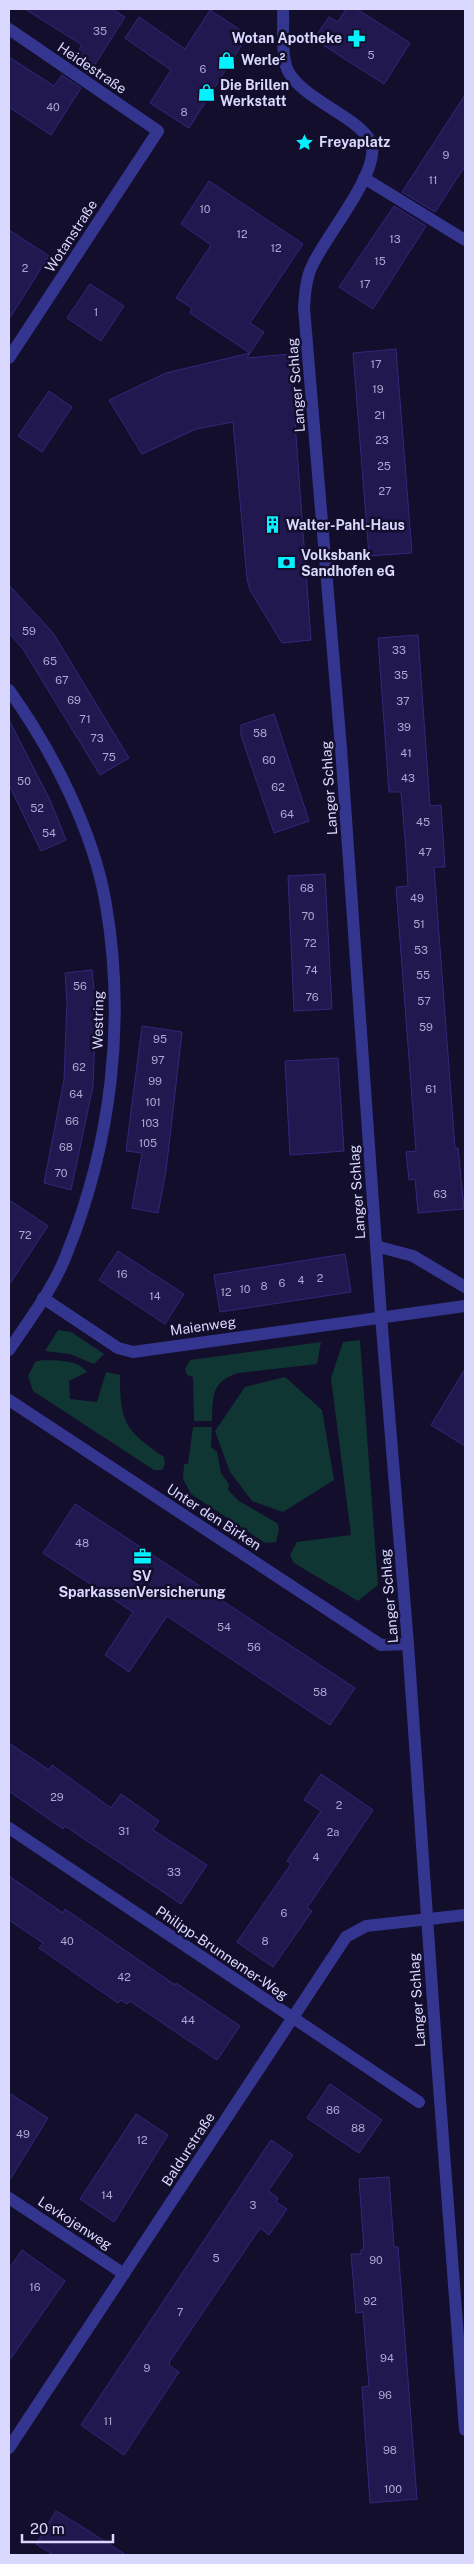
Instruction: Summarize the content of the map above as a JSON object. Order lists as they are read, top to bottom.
{
  "streets": {
    "street": [
      "Heidestraße",
      "Wotanstraße",
      "Langer Schlag",
      "Westring",
      "Maienweg",
      "Unter den Birken",
      "Philipp-Brunnemer-Weg",
      "Baldurstraße",
      "Levkojenweg"
    ]
  },
  "crossings": [
    ["Heidestraße", "Wotanstraße"],
    ["Langer Schlag", "Maienweg"],
    ["Langer Schlag", "Unter den Birken"],
    ["Langer Schlag", "Baldurstraße"],
    ["Westring", "Maienweg"],
    ["Philipp-Brunnemer-Weg", "Baldurstraße"],
    ["Baldurstraße", "Levkojenweg"]
  ],
  "places": {
    "pharmacy": ["Wotan Apotheke"],
    "shop": ["Werle²", "Die Brillen Werkstatt"],
    "place": ["Freyaplatz"],
    "building": ["Walter-Pahl-Haus"],
    "bank": ["Volksbank Sandhofen eG"],
    "office": ["SV SparkassenVersicherung"]
  },
  "house_numbers": [
    "35",
    "5",
    "6",
    "40",
    "8",
    "9",
    "11",
    "10",
    "12",
    "13",
    "12",
    "15",
    "2",
    "17",
    "1",
    "17",
    "19",
    "21",
    "23",
    "25",
    "27",
    "59",
    "33",
    "65",
    "35",
    "67",
    "69",
    "37",
    "71",
    "39",
    "58",
    "73",
    "41",
    "75",
    "60",
    "43",
    "50",
    "62",
    "52",
    "64",
    "45",
    "54",
    "47",
    "68",
    "49",
    "70",
    "51",
    "72",
    "53",
    "74",
    "55",
    "56",
    "76",
    "57",
    "59",
    "95",
    "97",
    "62",
    "99",
    "61",
    "64",
    "101",
    "66",
    "103",
    "105",
    "68",
    "70",
    "63",
    "72",
    "16",
    "2",
    "4",
    "6",
    "8",
    "10",
    "12",
    "14",
    "48",
    "54",
    "56",
    "58",
    "29",
    "2",
    "31",
    "2a",
    "4",
    "33",
    "6",
    "40",
    "8",
    "42",
    "44",
    "86",
    "88",
    "49",
    "12",
    "14",
    "3",
    "5",
    "90",
    "16",
    "92",
    "7",
    "94",
    "9",
    "96",
    "11",
    "98",
    "100"
  ],
  "scale_bar": "20 m"
}
